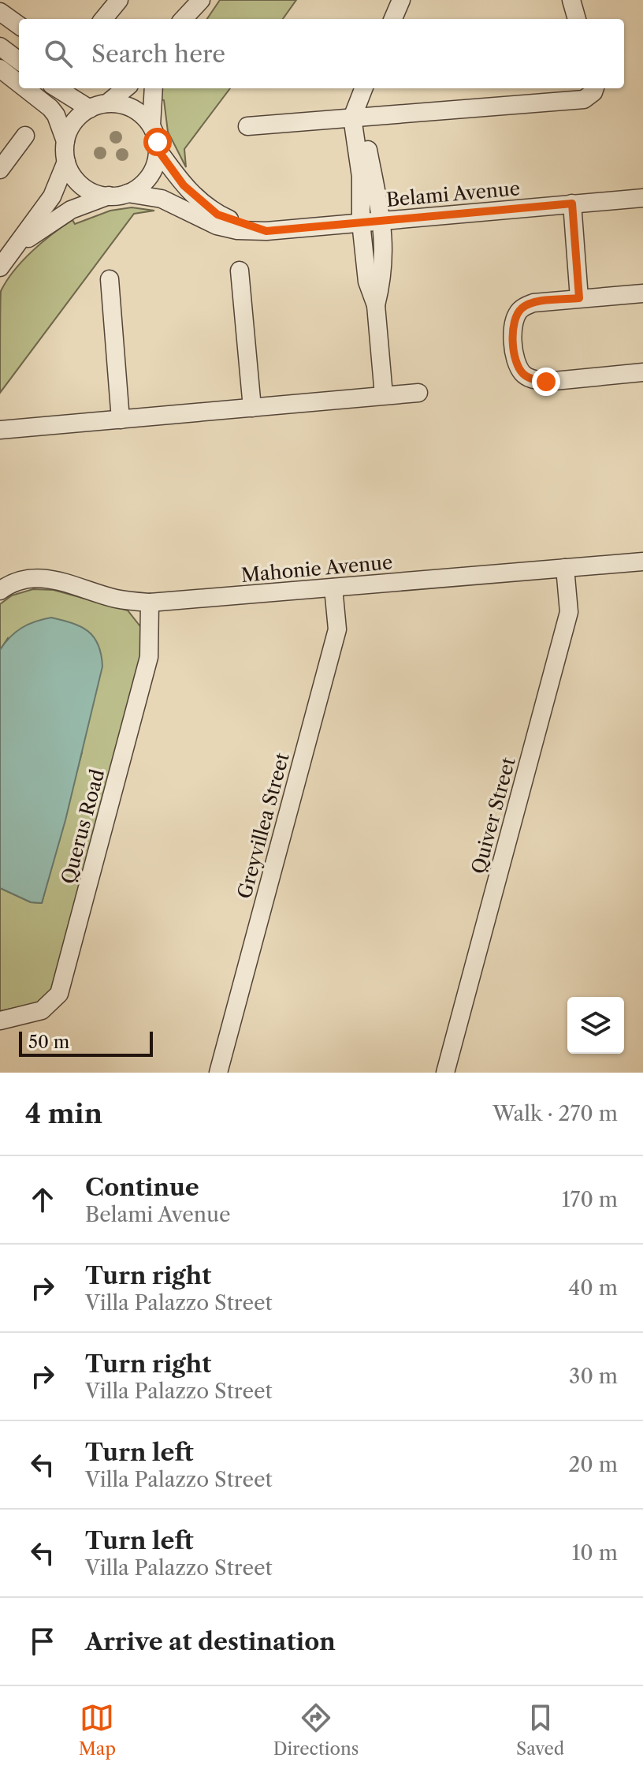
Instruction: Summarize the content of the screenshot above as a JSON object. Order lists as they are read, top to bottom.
{
  "streets": {
    "street": [
      "Belami Avenue",
      "Mahonie Avenue",
      "Quiver Street",
      "Greyvillea Street",
      "Querus Road"
    ]
  },
  "crossings": [
    ["Mahonie Avenue", "Quiver Street"],
    ["Mahonie Avenue", "Greyvillea Street"],
    ["Mahonie Avenue", "Querus Road"]
  ],
  "scale_bar": "50 m",
  "page": {
    "search": "Search here",
    "scale": "50 m",
    "heading": ["4 min", "Walk · 270 m"],
    "list": [
      ["Continue", "Belami Avenue", "170 m"],
      ["Turn right", "Villa Palazzo Street", "40 m"],
      ["Turn right", "Villa Palazzo Street", "30 m"],
      ["Turn left", "Villa Palazzo Street", "20 m"],
      ["Turn left", "Villa Palazzo Street", "10 m"],
      "Arrive at destination"
    ],
    "nav": ["Map", "Directions", "Saved"]
  }
}
